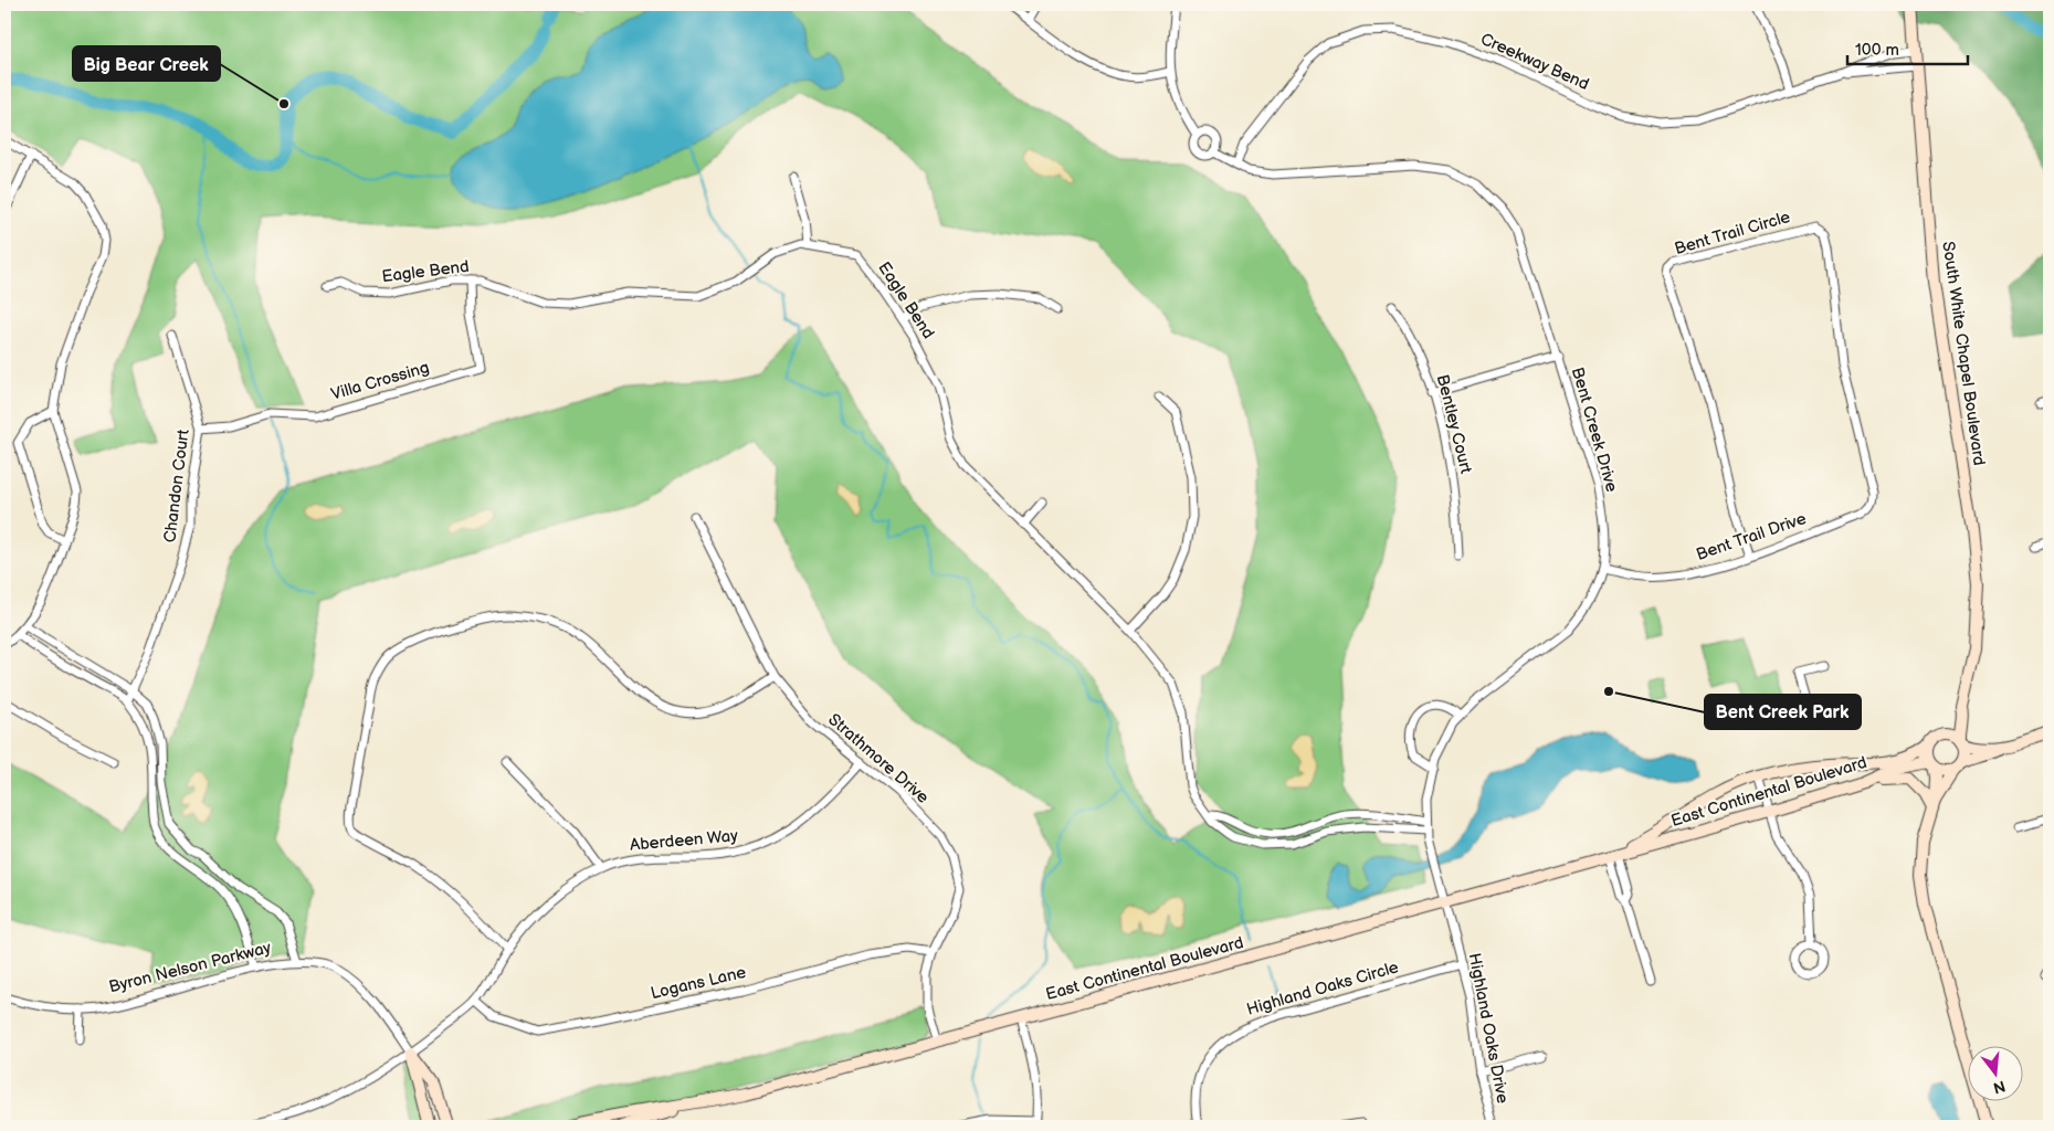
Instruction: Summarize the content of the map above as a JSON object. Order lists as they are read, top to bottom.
{
  "streets": {
    "main road": ["South White Chapel Boulevard", "East Continental Boulevard", "Byron Nelson Parkway"],
    "street": [
      "Creekway Bend",
      "Bent Trail Circle",
      "Eagle Bend",
      "Villa Crossing",
      "Bentley Court",
      "Bent Creek Drive",
      "Chandon Court",
      "Bent Trail Drive",
      "Strathmore Drive",
      "Aberdeen Way",
      "Logans Lane",
      "Highland Oaks Circle",
      "Highland Oaks Drive"
    ]
  },
  "crossings": [
    ["Creekway Bend", "South White Chapel Boulevard"],
    ["Creekway Bend", "Bent Creek Drive"],
    ["Bent Trail Circle", "Bent Trail Drive"],
    ["Eagle Bend", "Villa Crossing"],
    ["Eagle Bend", "Bent Creek Drive"],
    ["South White Chapel Boulevard", "East Continental Boulevard"],
    ["Villa Crossing", "Chandon Court"],
    ["Bent Creek Drive", "Bent Trail Drive"],
    ["Bent Creek Drive", "East Continental Boulevard"],
    ["Bent Creek Drive", "Highland Oaks Drive"],
    ["Strathmore Drive", "East Continental Boulevard"],
    ["Strathmore Drive", "Aberdeen Way"],
    ["Strathmore Drive", "Logans Lane"],
    ["East Continental Boulevard", "Highland Oaks Drive"],
    ["Aberdeen Way", "Byron Nelson Parkway"],
    ["Aberdeen Way", "Logans Lane"],
    ["Highland Oaks Circle", "Highland Oaks Drive"]
  ],
  "places": ["Big Bear Creek", "Bent Creek Park"],
  "scale_bar": "100 m",
  "north": "bottom"
}
